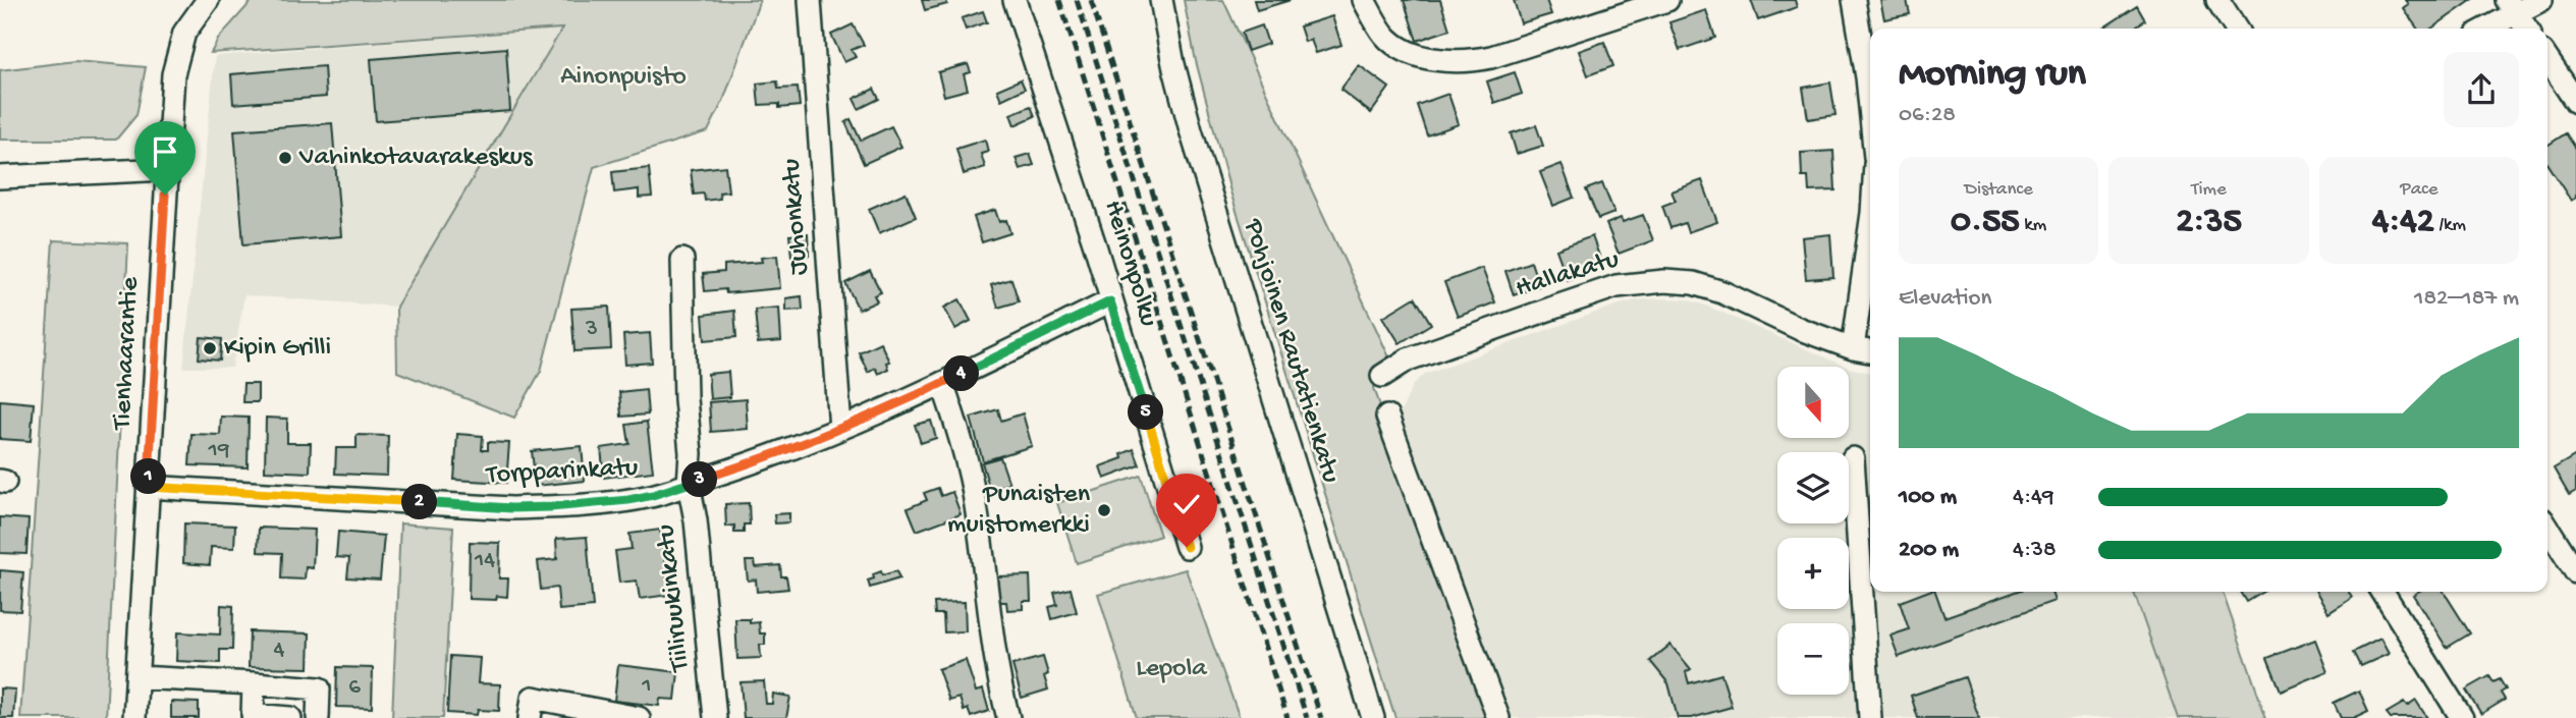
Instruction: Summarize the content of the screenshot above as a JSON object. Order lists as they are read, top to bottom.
{
  "streets": {
    "street": [
      "Juhonkatu",
      "Heinonpolku",
      "Hallakatu",
      "Pohjoinen Rautatienkatu",
      "Tienhaarantie",
      "Torpparinkatu",
      "Tiiliruukinkatu"
    ]
  },
  "crossings": [
    ["Juhonkatu", "Torpparinkatu"],
    ["Heinonpolku", "Torpparinkatu"],
    ["Tienhaarantie", "Torpparinkatu"],
    ["Torpparinkatu", "Tiiliruukinkatu"]
  ],
  "parks": ["Ainonpuisto", "Lepola"],
  "places": ["Vahinkotavarakeskus", "Kipin Grilli", "Punaisten muistomerkki"],
  "house_numbers": [
    "3",
    "19",
    "14",
    "4",
    "1",
    "6"
  ],
  "north": "bottom",
  "page": {
    "heading": ["Morning run", "06:28"],
    "stats": [
      ["Distance", "0.55 km"],
      ["Time", "2:35"],
      ["Pace", "4:42 /km"]
    ],
    "chart": ["Elevation", "182–187 m"],
    "pins": [
      "4",
      "5",
      "1",
      "3",
      "2"
    ],
    "map_buttons": ["+", "−"],
    "list": [
      {
        "name": "100 m",
        "note": "4:49"
      },
      {
        "name": "200 m",
        "note": "4:38"
      }
    ]
  }
}
